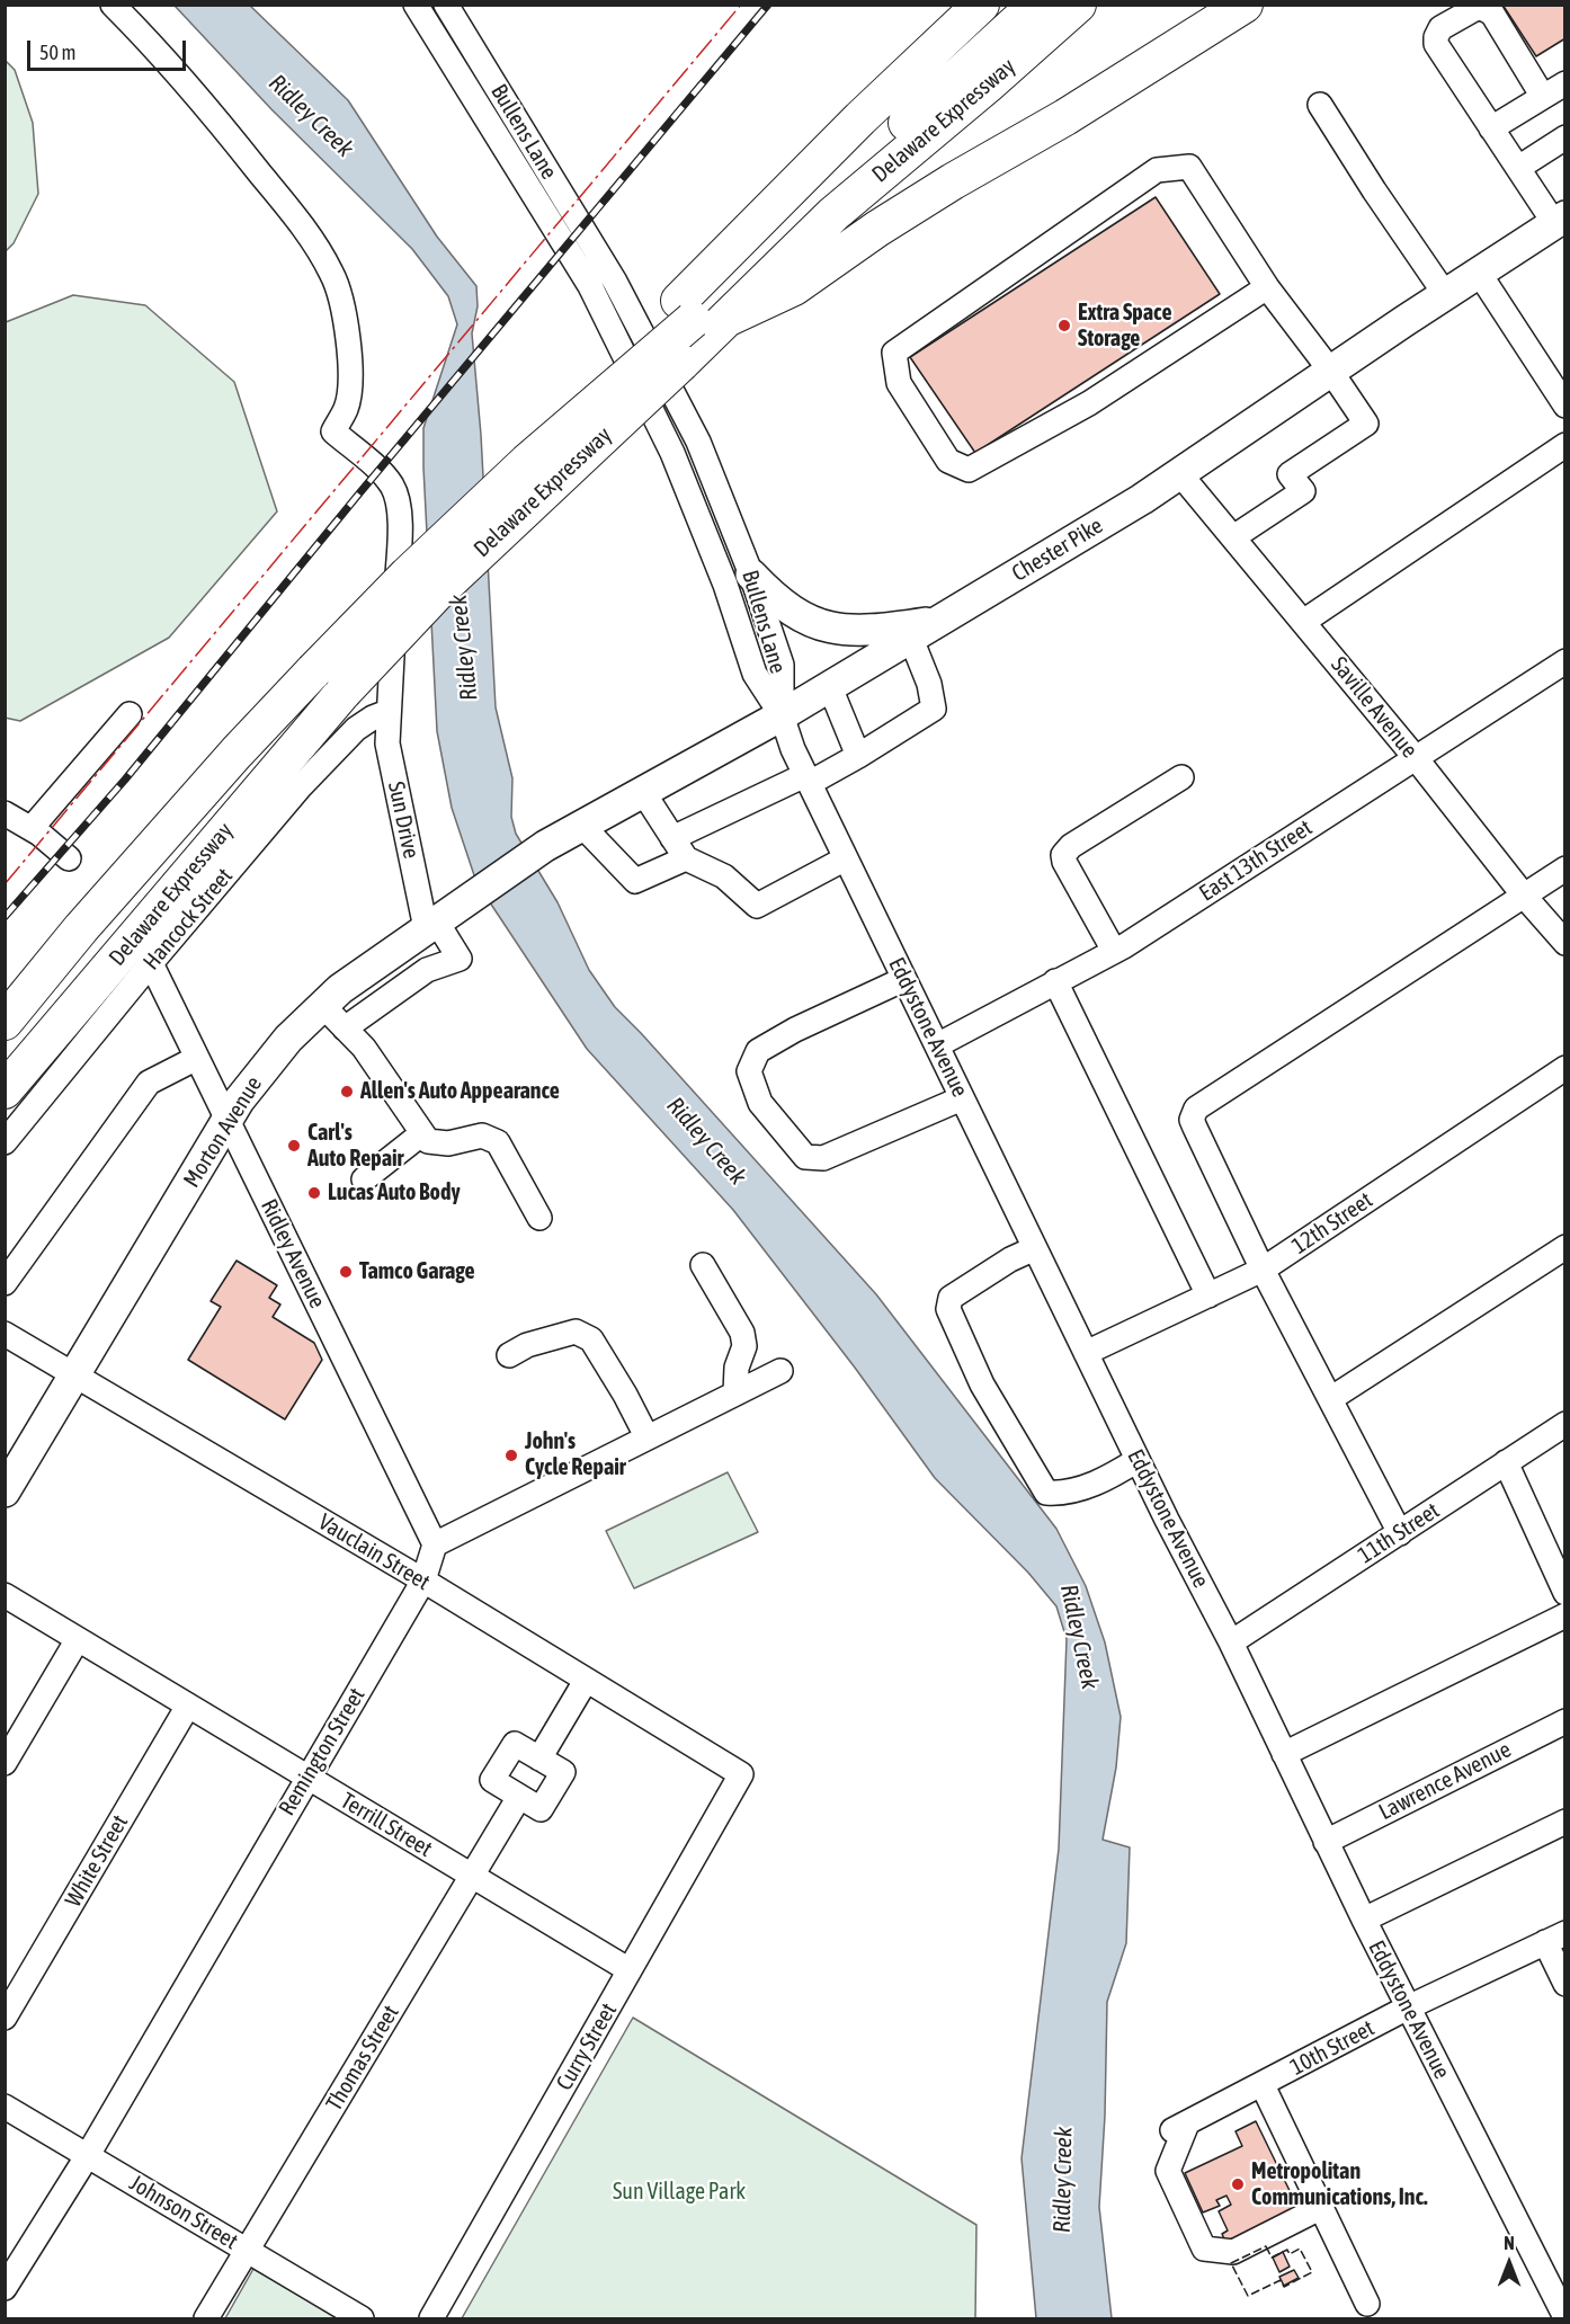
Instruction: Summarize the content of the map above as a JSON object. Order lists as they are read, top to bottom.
{
  "streets": {
    "highway": ["Delaware Expressway"],
    "main road": ["Chester Pike", "Morton Avenue"],
    "street": [
      "Bullens Lane",
      "Saville Avenue",
      "Sun Drive",
      "East 13th Street",
      "Hancock Street",
      "Eddystone Avenue",
      "12th Street",
      "Ridley Avenue",
      "11th Street",
      "Vauclain Street",
      "Remington Street",
      "Lawrence Avenue",
      "Terrill Street",
      "White Street",
      "Curry Street",
      "10th Street",
      "Thomas Street",
      "Johnson Street"
    ]
  },
  "crossings": [
    ["Bullens Lane", "Chester Pike"],
    ["Bullens Lane", "Eddystone Avenue"],
    ["Chester Pike", "Saville Avenue"],
    ["Chester Pike", "Eddystone Avenue"],
    ["Chester Pike", "Morton Avenue"],
    ["Saville Avenue", "East 13th Street"],
    ["Sun Drive", "Hancock Street"],
    ["Sun Drive", "Morton Avenue"],
    ["East 13th Street", "Eddystone Avenue"],
    ["Hancock Street", "Ridley Avenue"],
    ["Eddystone Avenue", "12th Street"],
    ["Eddystone Avenue", "11th Street"],
    ["Eddystone Avenue", "Lawrence Avenue"],
    ["Eddystone Avenue", "10th Street"],
    ["Morton Avenue", "Ridley Avenue"],
    ["Morton Avenue", "Vauclain Street"],
    ["Ridley Avenue", "Remington Street"],
    ["Vauclain Street", "Remington Street"],
    ["Vauclain Street", "Curry Street"],
    ["Remington Street", "Terrill Street"],
    ["Remington Street", "Johnson Street"],
    ["Terrill Street", "White Street"],
    ["Terrill Street", "Curry Street"],
    ["Terrill Street", "Thomas Street"],
    ["Thomas Street", "Johnson Street"]
  ],
  "water": ["Ridley Creek"],
  "parks": ["Sun Village Park"],
  "places": [
    "Extra Space Storage",
    "Allen's Auto Appearance",
    "Carl's Auto Repair",
    "Lucas Auto Body",
    "Tamco Garage",
    "John's Cycle Repair",
    "Metropolitan Communications, Inc."
  ],
  "scale_bar": "50 m",
  "north": "top"
}
